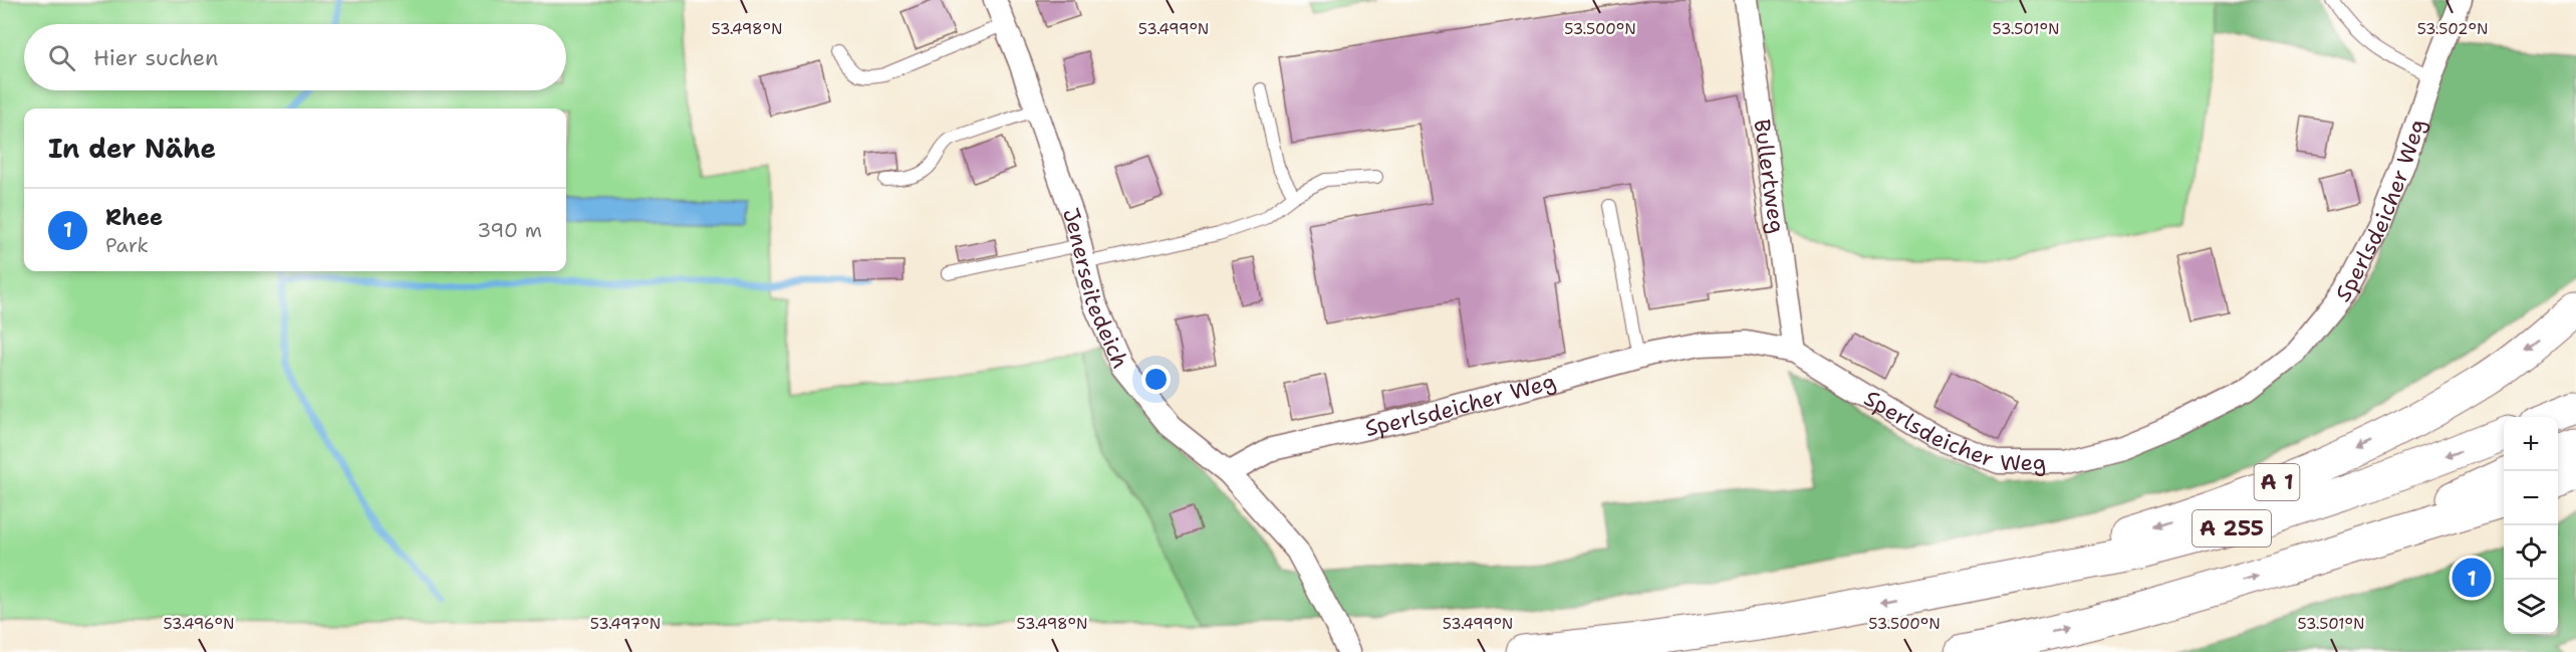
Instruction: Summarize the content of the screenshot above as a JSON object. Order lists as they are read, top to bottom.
{
  "streets": {
    "highway": ["A 1", "A 255"],
    "street": ["Bullertweg", "Sperlsdeicher Weg", "Jenerseitedeich"]
  },
  "crossings": [
    ["Bullertweg", "Sperlsdeicher Weg"],
    ["Sperlsdeicher Weg", "Jenerseitedeich"],
    ["A 1", "A 255"]
  ],
  "page": {
    "search": "Hier suchen",
    "heading": "In der Nähe",
    "list": [
      {
        "mark": "1",
        "name": "Rhee",
        "note": "Park",
        "value": "390 m"
      }
    ],
    "map_buttons": ["+", "−"],
    "pins": "1"
  },
  "coordinates": [
    "53.498°N",
    "53.499°N",
    "53.500°N",
    "53.501°N",
    "53.502°N",
    "53.496°N",
    "53.497°N"
  ]
}
